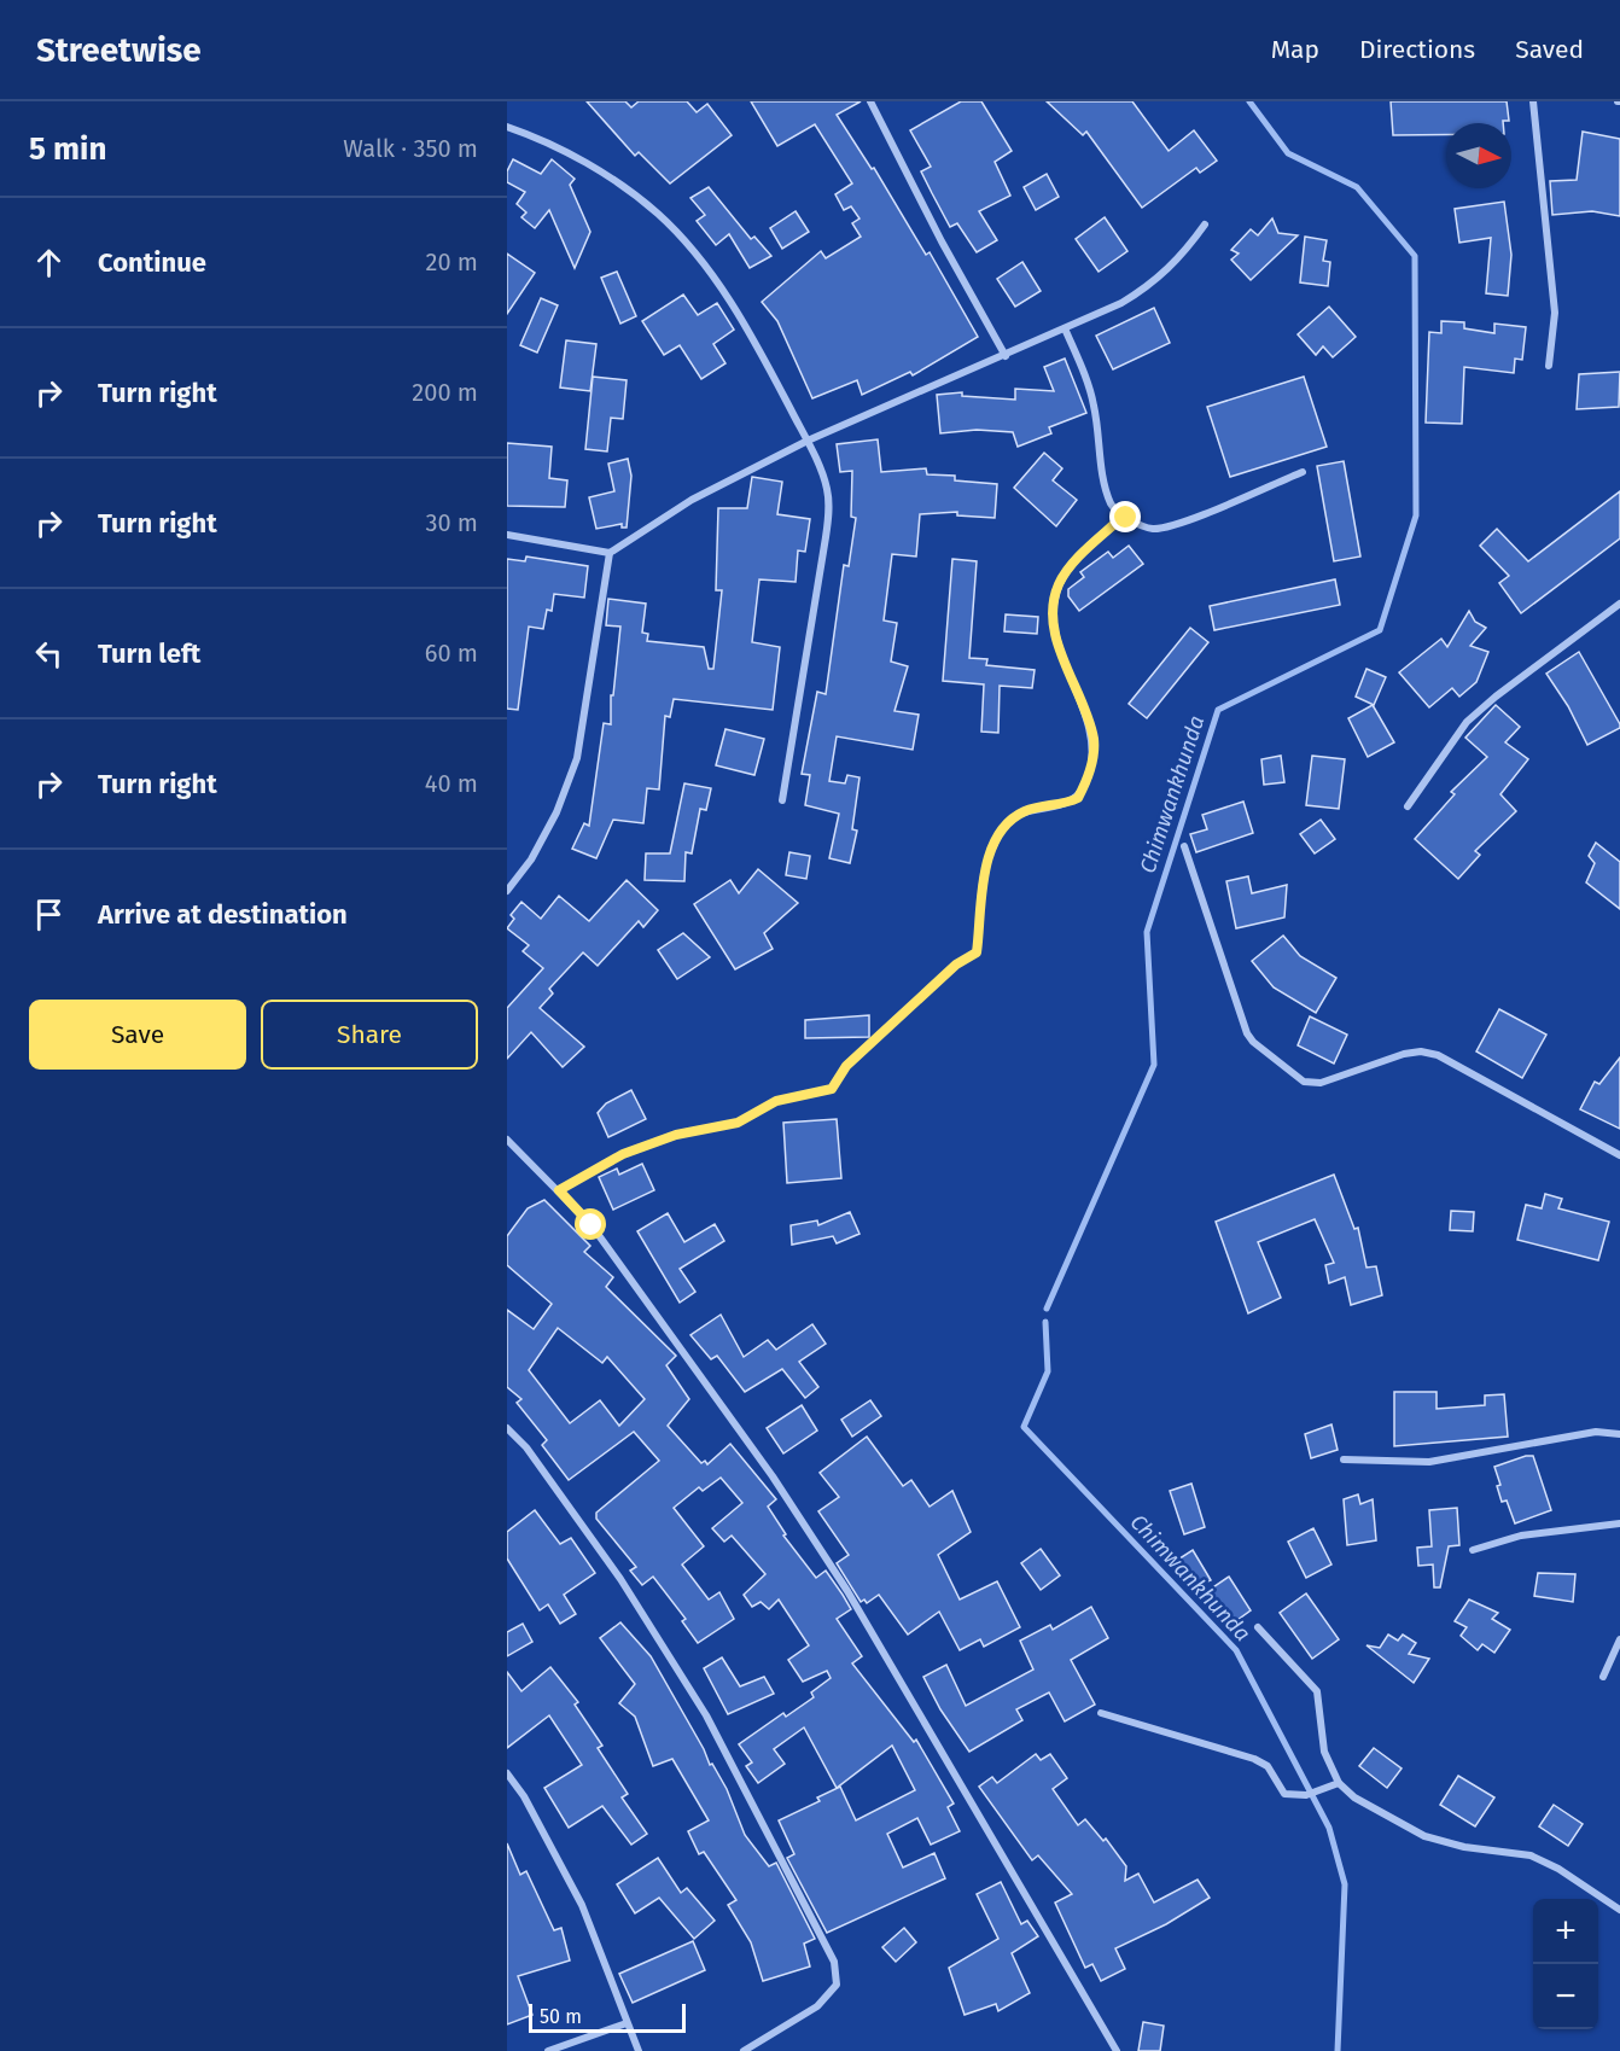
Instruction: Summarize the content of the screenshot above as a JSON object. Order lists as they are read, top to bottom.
{
  "water": ["Chimwankhunda"],
  "scale_bar": "50 m",
  "north": "right",
  "page": {
    "header": "Streetwise",
    "nav": ["Map", "Directions", "Saved"],
    "heading": ["5 min", "Walk · 350 m"],
    "list": [
      ["Continue", "20 m"],
      ["Turn right", "200 m"],
      ["Turn right", "30 m"],
      ["Turn left", "60 m"],
      ["Turn right", "40 m"],
      "Arrive at destination"
    ],
    "buttons": ["Save", "Share"],
    "map_buttons": ["+", "−"],
    "scale": "50 m"
  }
}
